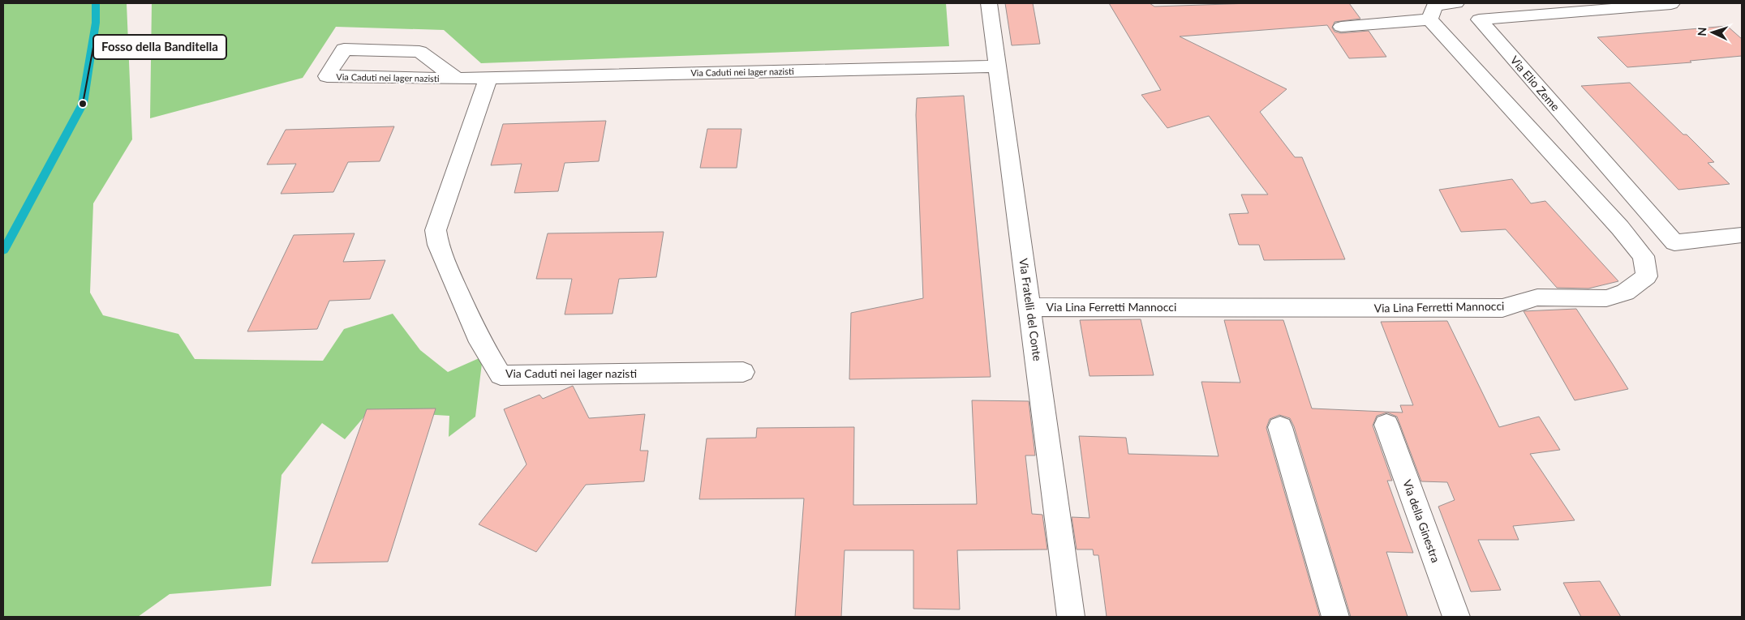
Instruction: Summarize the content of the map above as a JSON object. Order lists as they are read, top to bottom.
{
  "streets": {
    "street": [
      "Via Caduti nei lager nazisti",
      "Via Elio Zeme",
      "Via Lina Ferretti Mannocci",
      "Via Fratelli del Conte",
      "Via della Ginestra"
    ]
  },
  "crossings": [
    ["Via Caduti nei lager nazisti", "Via Fratelli del Conte"],
    ["Via Lina Ferretti Mannocci", "Via Fratelli del Conte"]
  ],
  "places": ["Fosso della Banditella"],
  "north": "left"
}
